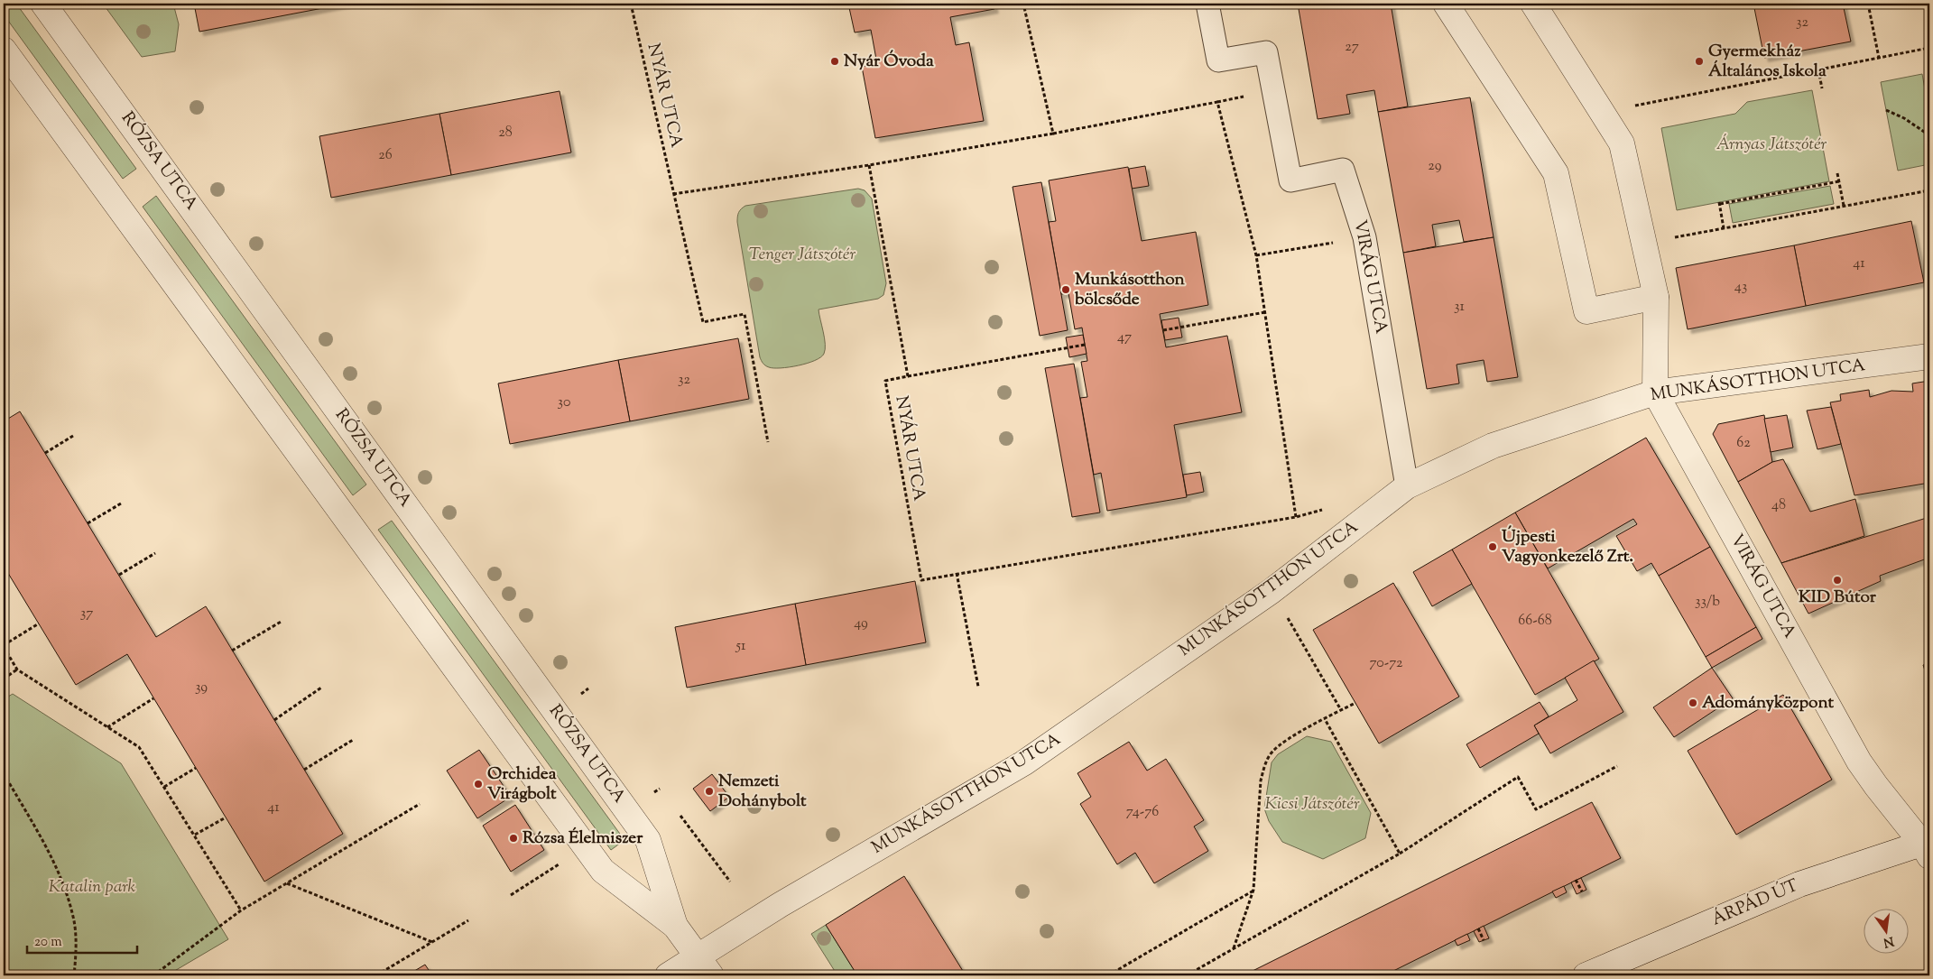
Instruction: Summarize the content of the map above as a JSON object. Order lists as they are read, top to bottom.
{
  "streets": {
    "street": [
      "RÓZSA UTCA",
      "VIRÁG UTCA",
      "MUNKÁSOTTHON UTCA",
      "ÁRPÁD ÚT"
    ],
    "path": ["NYÁR UTCA"]
  },
  "crossings": [
    ["RÓZSA UTCA", "MUNKÁSOTTHON UTCA"],
    ["VIRÁG UTCA", "MUNKÁSOTTHON UTCA"],
    ["VIRÁG UTCA", "ÁRPÁD ÚT"]
  ],
  "parks": [
    "Árnyas Játszótér",
    "Tenger Játszótér",
    "Kicsi Játszótér",
    "Katalin park"
  ],
  "places": [
    "Nyár Óvoda",
    "Gyermekház Általános Iskola",
    "Munkásotthon bölcsőde",
    "Újpesti Vagyonkezelő Zrt.",
    "KID Bútor",
    "Adományközpont",
    "Orchidea Virágbolt",
    "Nemzeti Dohánybolt",
    "Rózsa Élelmiszer"
  ],
  "house_numbers": [
    "32",
    "27",
    "28",
    "26",
    "29",
    "41",
    "43",
    "31",
    "47",
    "32",
    "30",
    "62",
    "48",
    "33/b",
    "37",
    "66-68",
    "49",
    "51",
    "70-72",
    "39",
    "41",
    "74-76"
  ],
  "scale_bar": "20 m",
  "north": "bottom"
}
